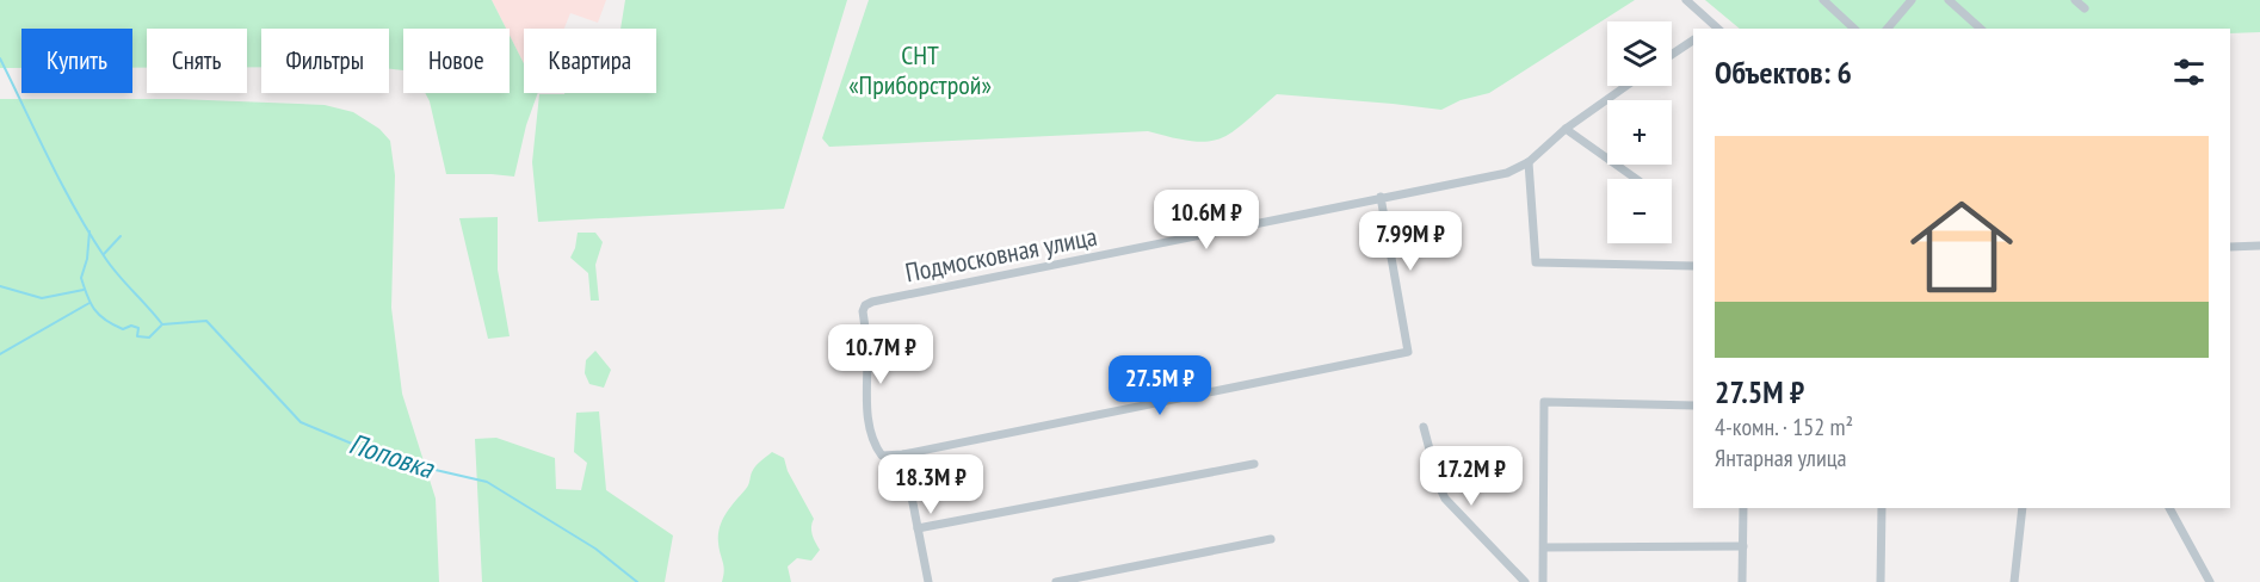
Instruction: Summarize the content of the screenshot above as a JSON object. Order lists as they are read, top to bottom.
{
  "streets": {
    "street": ["Подмосковная улица"]
  },
  "water": ["Поповка"],
  "parks": ["СНТ «Приборстрой»"],
  "page": {
    "map_buttons": ["+", "−"],
    "chip": [
      "Купить",
      "Снять",
      "Фильтры",
      "Новое",
      "Квартира"
    ],
    "heading": "Объектов: 6",
    "list": [
      {
        "name": "27.5M ₽",
        "note": "4-комн. · 152 m² · Янтарная улица"
      }
    ],
    "price": [
      "10.6M ₽",
      "7.99M ₽",
      "10.7M ₽",
      "27.5M ₽",
      "17.2M ₽",
      "18.3M ₽"
    ]
  }
}
